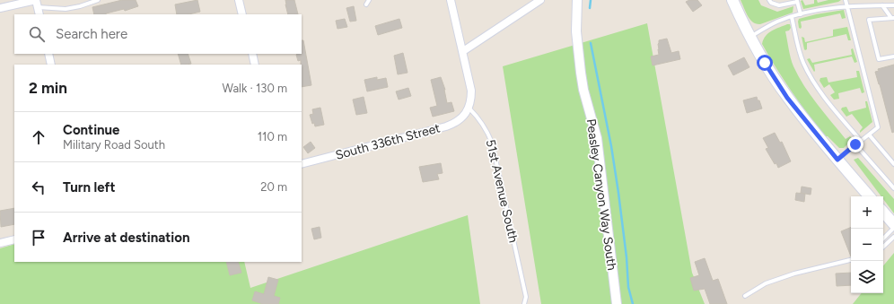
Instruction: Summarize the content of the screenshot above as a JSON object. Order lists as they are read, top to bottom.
{
  "streets": {
    "street": ["South 336th Street", "Peasley Canyon Way South"],
    "lane": ["51st Avenue South"]
  },
  "crossings": [
    ["South 336th Street", "51st Avenue South"]
  ],
  "page": {
    "search": "Search here",
    "heading": ["2 min", "Walk · 130 m"],
    "list": [
      ["Continue", "Military Road South", "110 m"],
      ["Turn left", "20 m"],
      "Arrive at destination"
    ],
    "map_buttons": ["+", "−"]
  }
}
